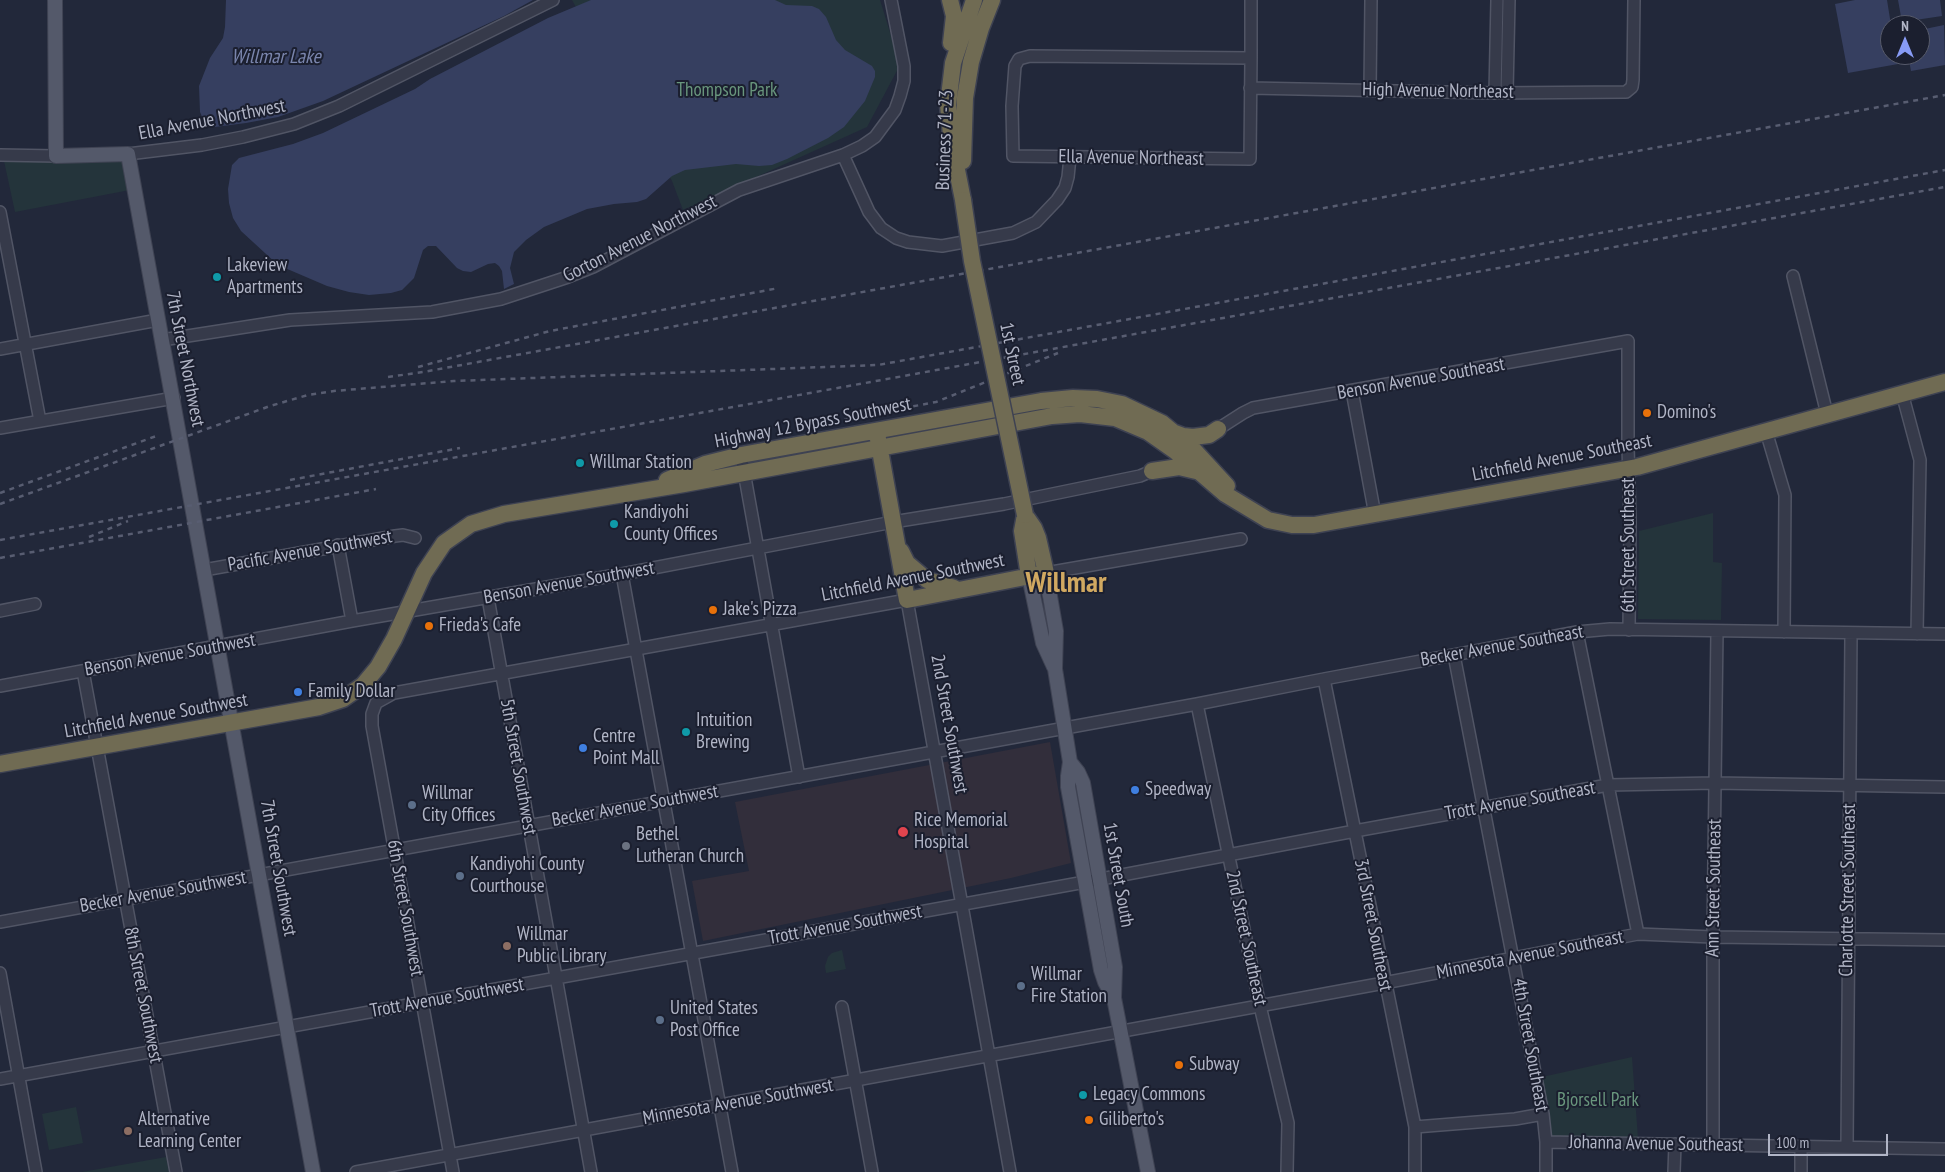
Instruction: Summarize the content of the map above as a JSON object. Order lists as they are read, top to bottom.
{
  "streets": {
    "highway": [
      "Business 71-23",
      "1st Street",
      "Highway 12 Bypass Southwest",
      "Litchfield Avenue Southeast",
      "Litchfield Avenue Southwest",
      "2nd Street Southwest"
    ],
    "main road": [
      "Ella Avenue Northwest",
      "7th Street Northwest",
      "7th Street Southwest",
      "1st Street South"
    ],
    "street": [
      "High Avenue Northeast",
      "Ella Avenue Northeast",
      "Gorton Avenue Northwest",
      "Benson Avenue Southeast",
      "6th Street Southeast",
      "Pacific Avenue Southwest",
      "Benson Avenue Southwest",
      "Becker Avenue Southeast",
      "5th Street Southwest",
      "Trott Avenue Southeast",
      "Becker Avenue Southwest",
      "Ann Street Southeast",
      "Charlotte Street Southeast",
      "6th Street Southwest",
      "Trott Avenue Southwest",
      "3rd Street Southeast",
      "2nd Street Southeast",
      "Minnesota Avenue Southeast",
      "8th Street Southwest",
      "4th Street Southeast",
      "Minnesota Avenue Southwest",
      "Johanna Avenue Southeast"
    ]
  },
  "crossings": [
    ["High Avenue Northeast", "Ella Avenue Northeast"],
    ["Ella Avenue Northwest", "7th Street Northwest"],
    ["Business 71-23", "1st Street"],
    ["Gorton Avenue Northwest", "7th Street Northwest"],
    ["1st Street", "Litchfield Avenue Southwest"],
    ["1st Street", "Benson Avenue Southwest"],
    ["1st Street", "1st Street South"],
    ["7th Street Northwest", "Pacific Avenue Southwest"],
    ["7th Street Northwest", "7th Street Southwest"],
    ["Benson Avenue Southeast", "6th Street Southeast"],
    ["Highway 12 Bypass Southwest", "Litchfield Avenue Southeast"],
    ["Highway 12 Bypass Southwest", "Litchfield Avenue Southwest"],
    ["Highway 12 Bypass Southwest", "Benson Avenue Southwest"],
    ["Highway 12 Bypass Southwest", "2nd Street Southwest"],
    ["Litchfield Avenue Southeast", "6th Street Southeast"],
    ["6th Street Southeast", "Becker Avenue Southeast"],
    ["Pacific Avenue Southwest", "7th Street Southwest"],
    ["Litchfield Avenue Southwest", "2nd Street Southwest"],
    ["Litchfield Avenue Southwest", "5th Street Southwest"],
    ["Litchfield Avenue Southwest", "7th Street Southwest"],
    ["Litchfield Avenue Southwest", "1st Street South"],
    ["Litchfield Avenue Southwest", "6th Street Southwest"],
    ["Litchfield Avenue Southwest", "8th Street Southwest"],
    ["Benson Avenue Southwest", "2nd Street Southwest"],
    ["Benson Avenue Southwest", "5th Street Southwest"],
    ["Benson Avenue Southwest", "7th Street Southwest"],
    ["Benson Avenue Southwest", "8th Street Southwest"],
    ["Becker Avenue Southeast", "Becker Avenue Southwest"],
    ["Becker Avenue Southeast", "1st Street South"],
    ["Becker Avenue Southeast", "Ann Street Southeast"],
    ["Becker Avenue Southeast", "Charlotte Street Southeast"],
    ["Becker Avenue Southeast", "3rd Street Southeast"],
    ["Becker Avenue Southeast", "2nd Street Southeast"],
    ["Becker Avenue Southeast", "4th Street Southeast"],
    ["2nd Street Southwest", "Becker Avenue Southwest"],
    ["2nd Street Southwest", "Trott Avenue Southwest"],
    ["2nd Street Southwest", "Minnesota Avenue Southwest"],
    ["5th Street Southwest", "Becker Avenue Southwest"],
    ["5th Street Southwest", "Trott Avenue Southwest"],
    ["5th Street Southwest", "Minnesota Avenue Southwest"],
    ["Trott Avenue Southeast", "1st Street South"],
    ["Trott Avenue Southeast", "Ann Street Southeast"],
    ["Trott Avenue Southeast", "Charlotte Street Southeast"],
    ["Trott Avenue Southeast", "Trott Avenue Southwest"],
    ["Trott Avenue Southeast", "3rd Street Southeast"],
    ["Trott Avenue Southeast", "2nd Street Southeast"],
    ["Trott Avenue Southeast", "4th Street Southeast"],
    ["Becker Avenue Southwest", "7th Street Southwest"],
    ["Becker Avenue Southwest", "1st Street South"],
    ["Becker Avenue Southwest", "6th Street Southwest"],
    ["Becker Avenue Southwest", "8th Street Southwest"],
    ["7th Street Southwest", "Trott Avenue Southwest"],
    ["1st Street South", "Trott Avenue Southwest"],
    ["1st Street South", "Minnesota Avenue Southeast"],
    ["1st Street South", "Minnesota Avenue Southwest"],
    ["Ann Street Southeast", "Minnesota Avenue Southeast"],
    ["Ann Street Southeast", "Johanna Avenue Southeast"],
    ["Charlotte Street Southeast", "Minnesota Avenue Southeast"],
    ["Charlotte Street Southeast", "Johanna Avenue Southeast"],
    ["6th Street Southwest", "Trott Avenue Southwest"],
    ["6th Street Southwest", "Minnesota Avenue Southwest"],
    ["Trott Avenue Southwest", "8th Street Southwest"],
    ["3rd Street Southeast", "Minnesota Avenue Southeast"],
    ["2nd Street Southeast", "Minnesota Avenue Southeast"],
    ["Minnesota Avenue Southeast", "4th Street Southeast"],
    ["Minnesota Avenue Southeast", "Minnesota Avenue Southwest"],
    ["4th Street Southeast", "Johanna Avenue Southeast"]
  ],
  "districts": ["Willmar"],
  "water": ["Willmar Lake"],
  "parks": ["Thompson Park", "Bjorsell Park"],
  "places": [
    "Lakeview Apartments",
    "Domino's",
    "Willmar Station",
    "Kandiyohi County Offices",
    "Jake's Pizza",
    "Frieda's Cafe",
    "Family Dollar",
    "Intuition Brewing",
    "Centre Point Mall",
    "Speedway",
    "Willmar City Offices",
    "Rice Memorial Hospital",
    "Bethel Lutheran Church",
    "Kandiyohi County Courthouse",
    "Willmar Public Library",
    "Willmar Fire Station",
    "United States Post Office",
    "Subway",
    "Legacy Commons",
    "Giliberto's",
    "Alternative Learning Center"
  ],
  "scale_bar": "100 m",
  "north": "top"
}
